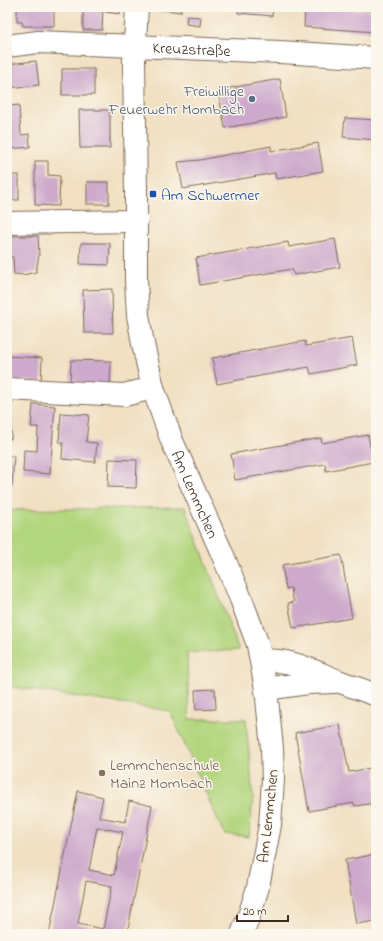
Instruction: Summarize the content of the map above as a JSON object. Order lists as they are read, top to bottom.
{
  "streets": {
    "street": ["Kreuzstraße", "Am Lemmchen"]
  },
  "crossings": [
    ["Kreuzstraße", "Am Lemmchen"]
  ],
  "places": {
    "other": ["Freiwillige Feuerwehr Mombach", "Lemmchenschule Mainz Mombach"],
    "transit": ["Am Schwermer"]
  },
  "scale_bar": "20 m"
}
